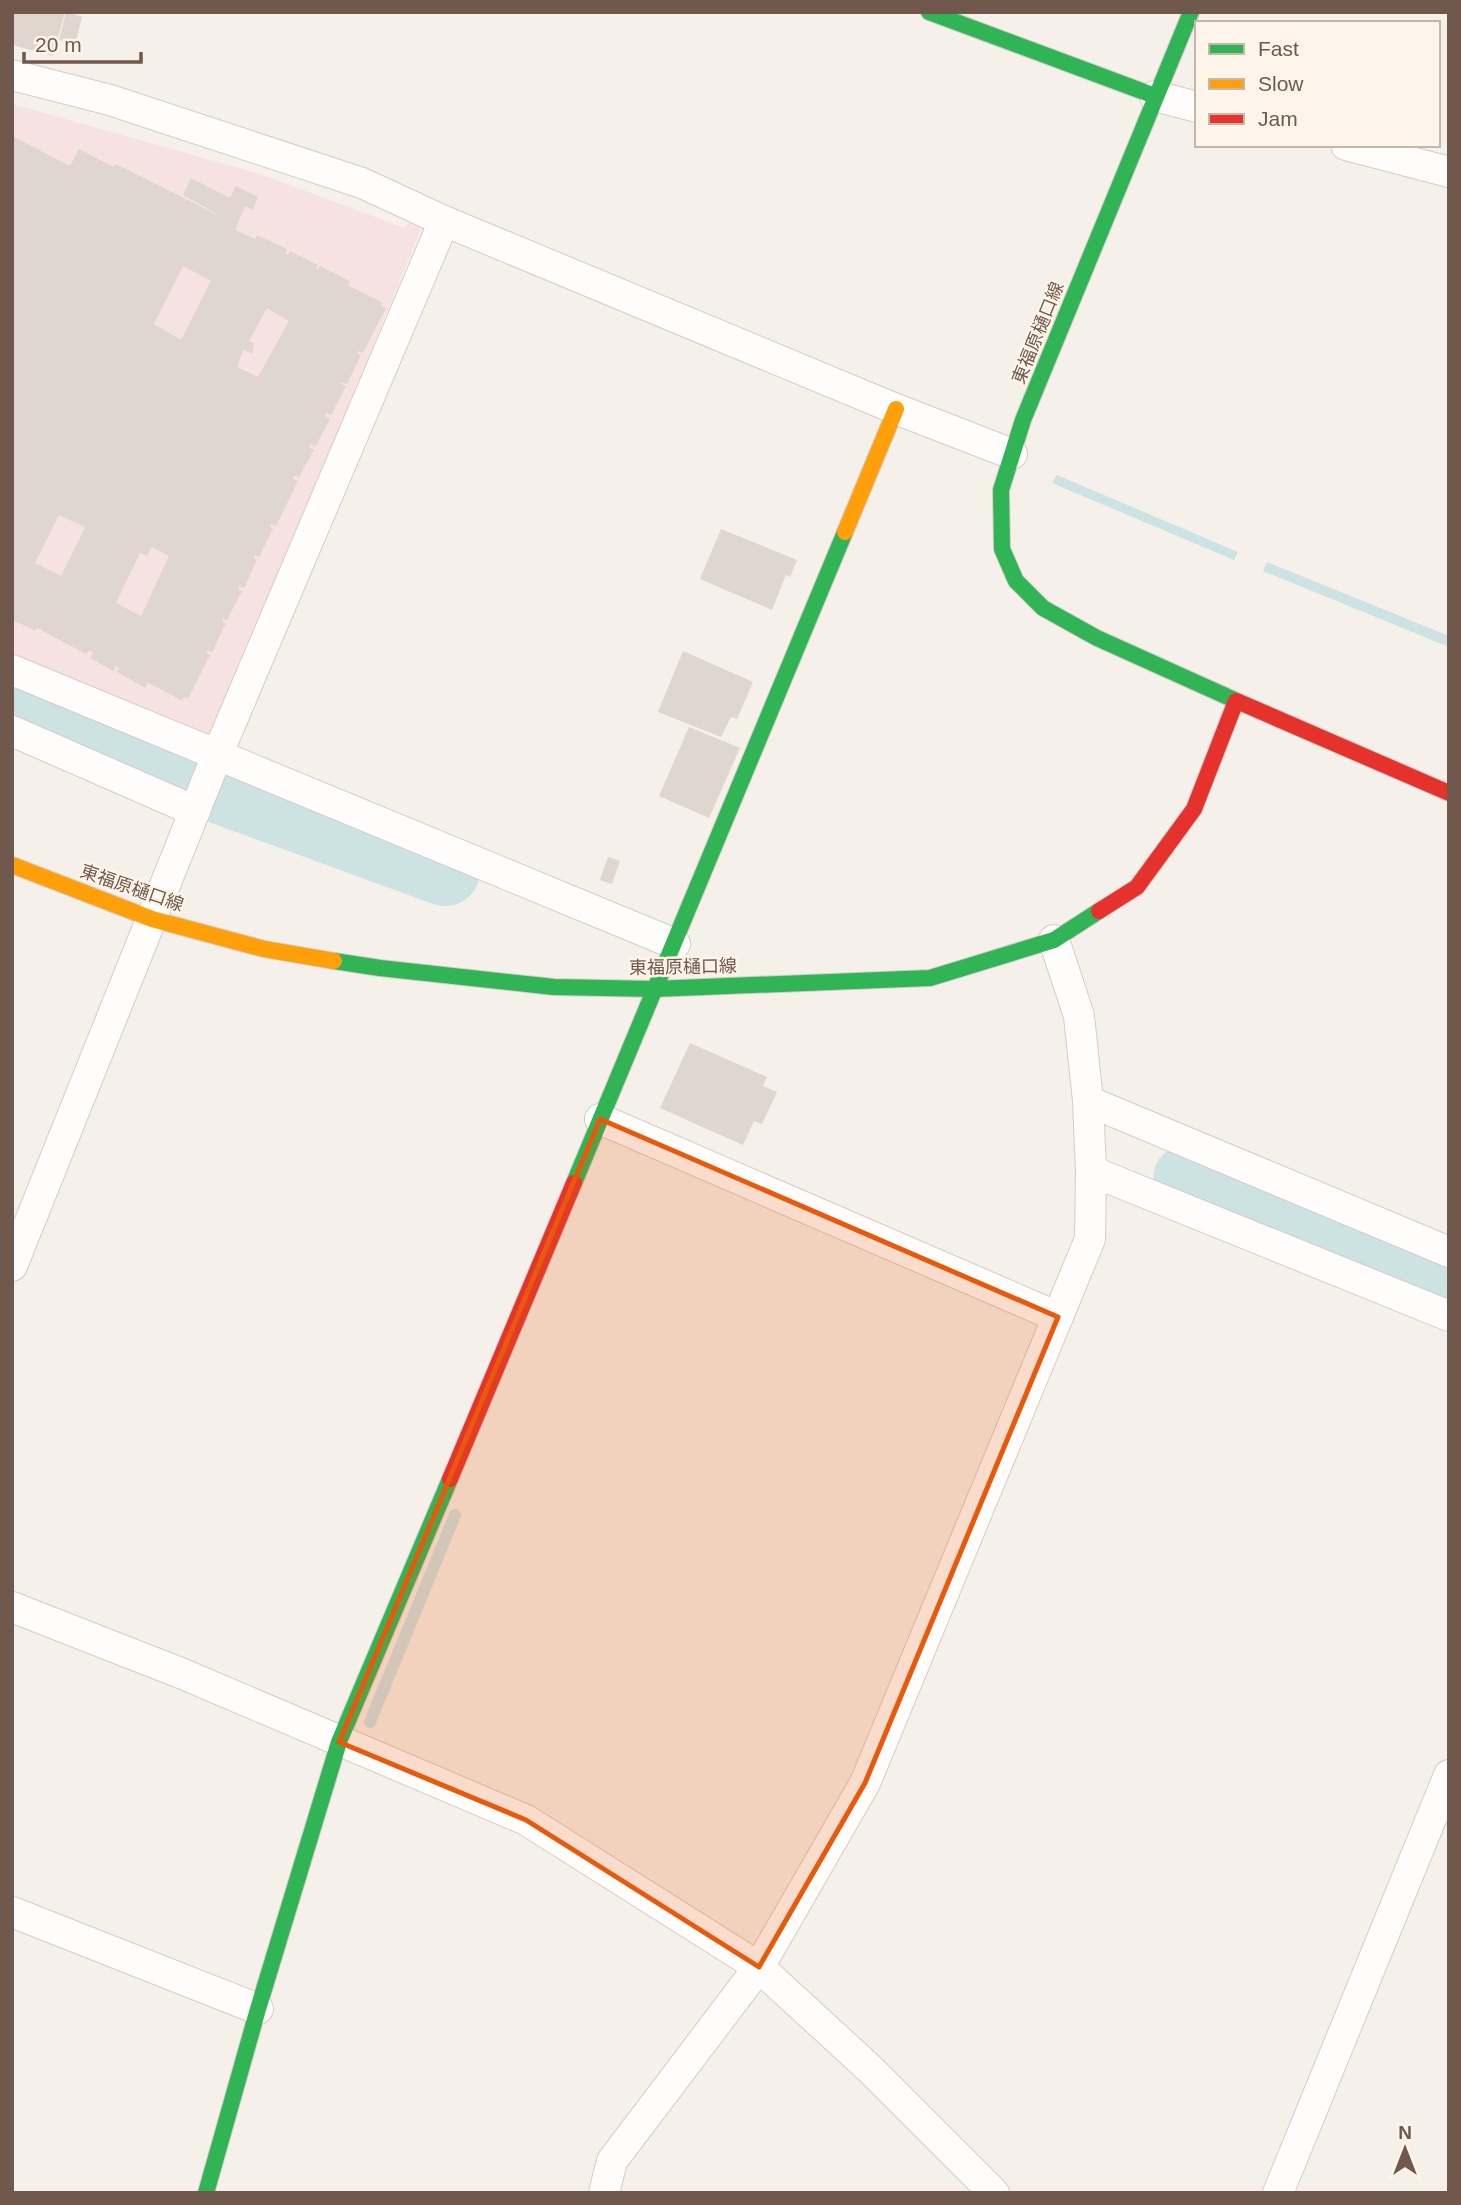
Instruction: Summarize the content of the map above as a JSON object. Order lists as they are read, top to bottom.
{
  "streets": {
    "main road": ["東福原樋口線"]
  },
  "legend": ["Fast", "Slow", "Jam"],
  "scale_bar": "20 m",
  "north": "top"
}
